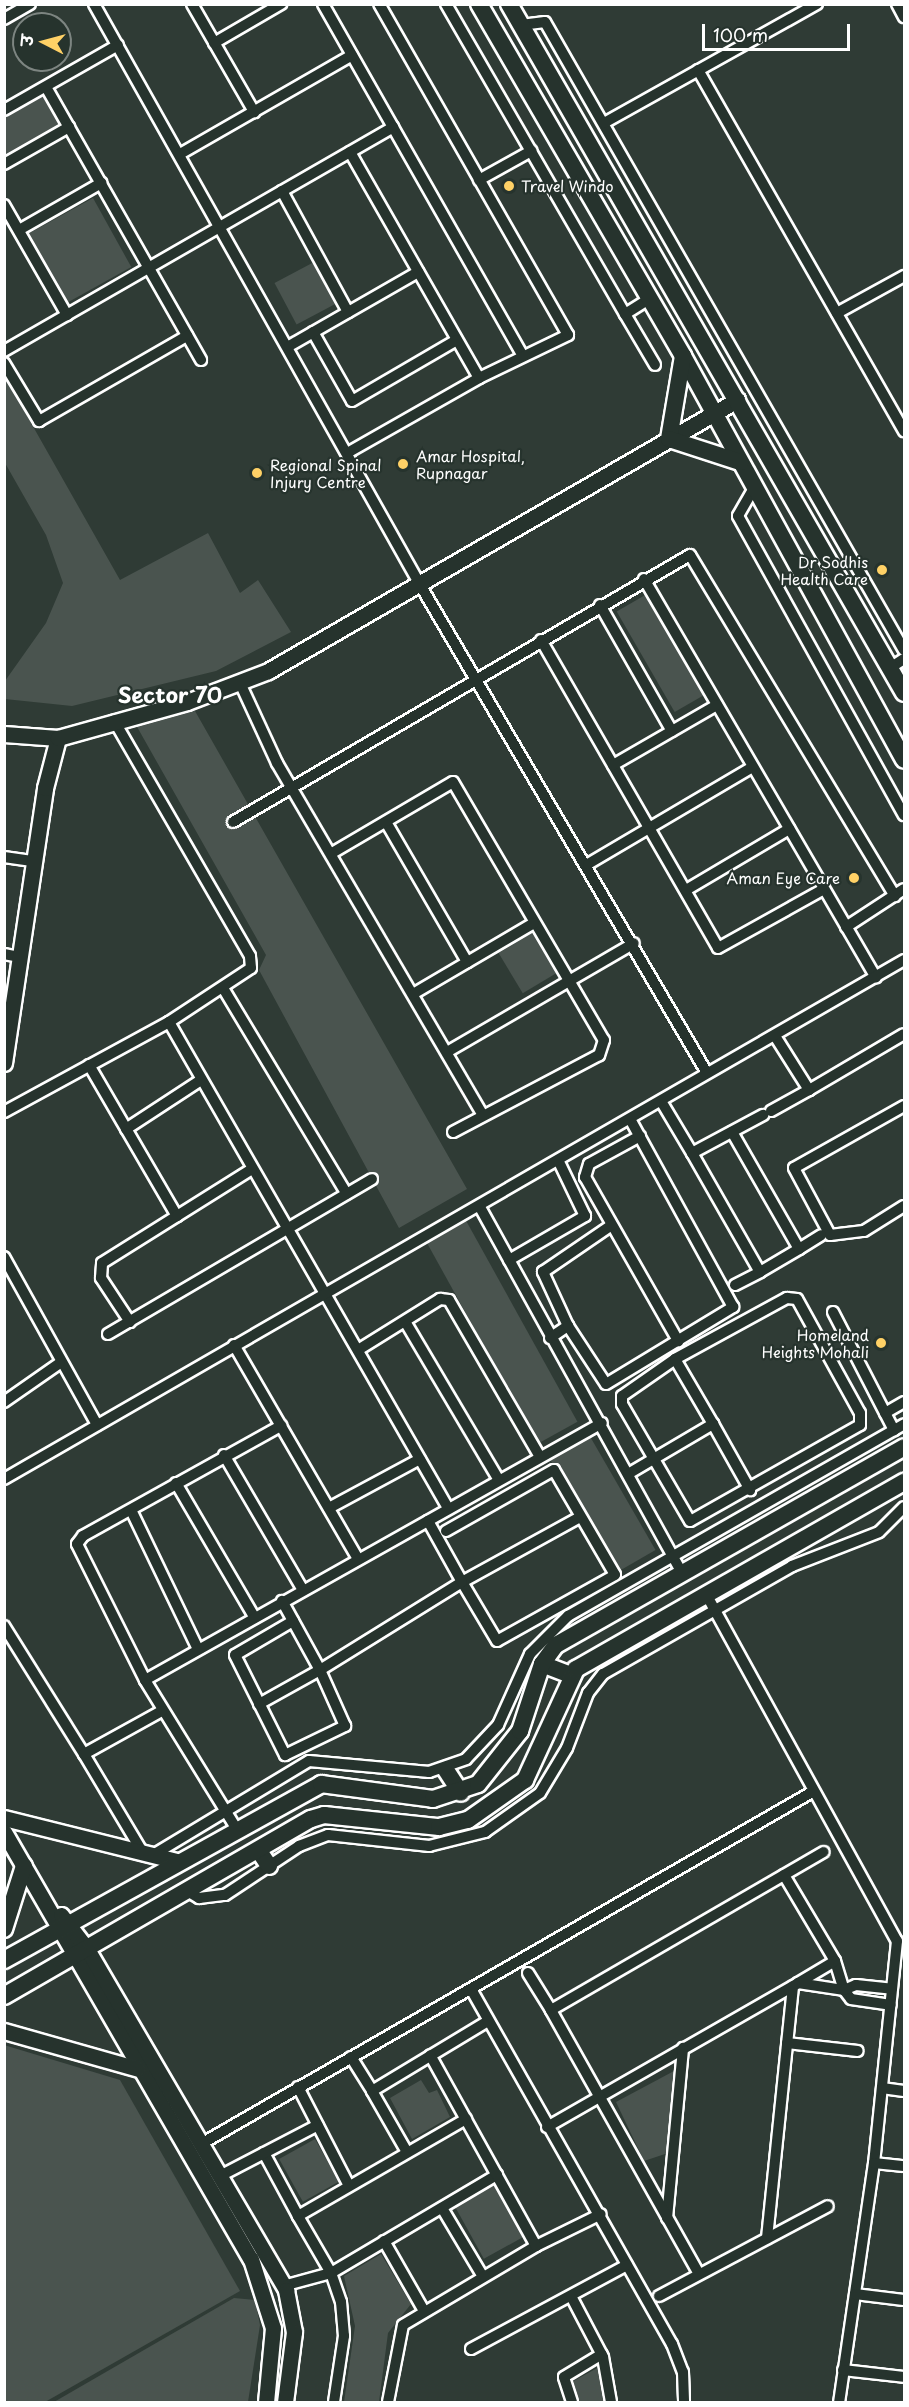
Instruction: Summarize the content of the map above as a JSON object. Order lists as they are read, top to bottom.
{
  "districts": ["Sector 70"],
  "places": [
    "Travel Windo",
    "Amar Hospital, Rupnagar",
    "Regional Spinal Injury Centre",
    "Dr Sodhis Health Care",
    "Aman Eye Care",
    "Homeland Heights Mohali"
  ],
  "scale_bar": "100 m",
  "north": "left"
}
